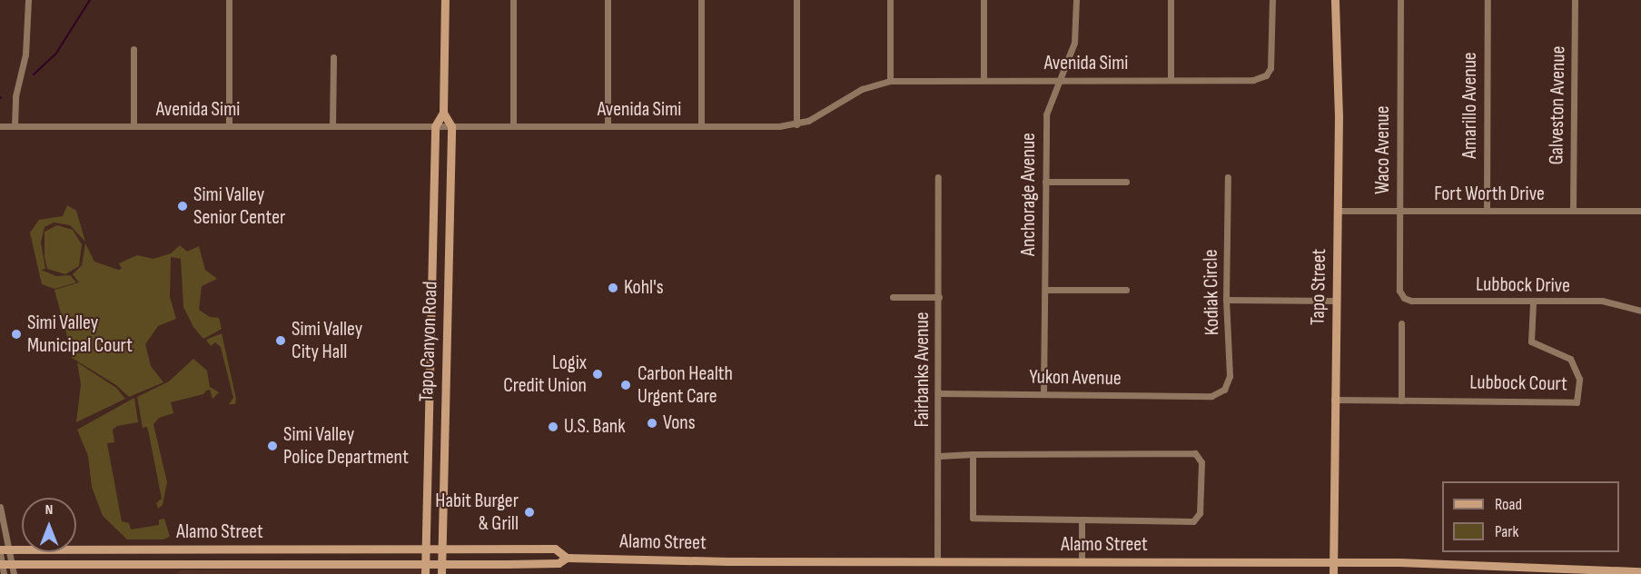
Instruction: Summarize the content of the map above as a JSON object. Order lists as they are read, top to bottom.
{
  "streets": {
    "main road": ["Tapo Street", "Tapo Canyon Road", "Alamo Street"],
    "street": [
      "Avenida Simi",
      "Amarillo Avenue",
      "Galveston Avenue",
      "Waco Avenue",
      "Anchorage Avenue",
      "Fort Worth Drive",
      "Lubbock Drive",
      "Kodiak Circle",
      "Fairbanks Avenue",
      "Yukon Avenue",
      "Lubbock Court"
    ]
  },
  "crossings": [
    ["Avenida Simi", "Anchorage Avenue"],
    ["Avenida Simi", "Tapo Canyon Road"],
    ["Amarillo Avenue", "Fort Worth Drive"],
    ["Galveston Avenue", "Fort Worth Drive"],
    ["Waco Avenue", "Fort Worth Drive"],
    ["Waco Avenue", "Lubbock Drive"],
    ["Anchorage Avenue", "Yukon Avenue"],
    ["Fort Worth Drive", "Tapo Street"],
    ["Lubbock Drive", "Lubbock Court"],
    ["Tapo Street", "Lubbock Court"],
    ["Tapo Street", "Alamo Street"],
    ["Kodiak Circle", "Yukon Avenue"],
    ["Tapo Canyon Road", "Alamo Street"],
    ["Fairbanks Avenue", "Yukon Avenue"],
    ["Fairbanks Avenue", "Alamo Street"]
  ],
  "places": [
    "Simi Valley Senior Center",
    "Kohl's",
    "Simi Valley Municipal Court",
    "Simi Valley City Hall",
    "Logix Credit Union",
    "Carbon Health Urgent Care",
    "Vons",
    "U.S. Bank",
    "Simi Valley Police Department",
    "Habit Burger & Grill"
  ],
  "legend": ["Road", "Park"],
  "north": "top"
}
